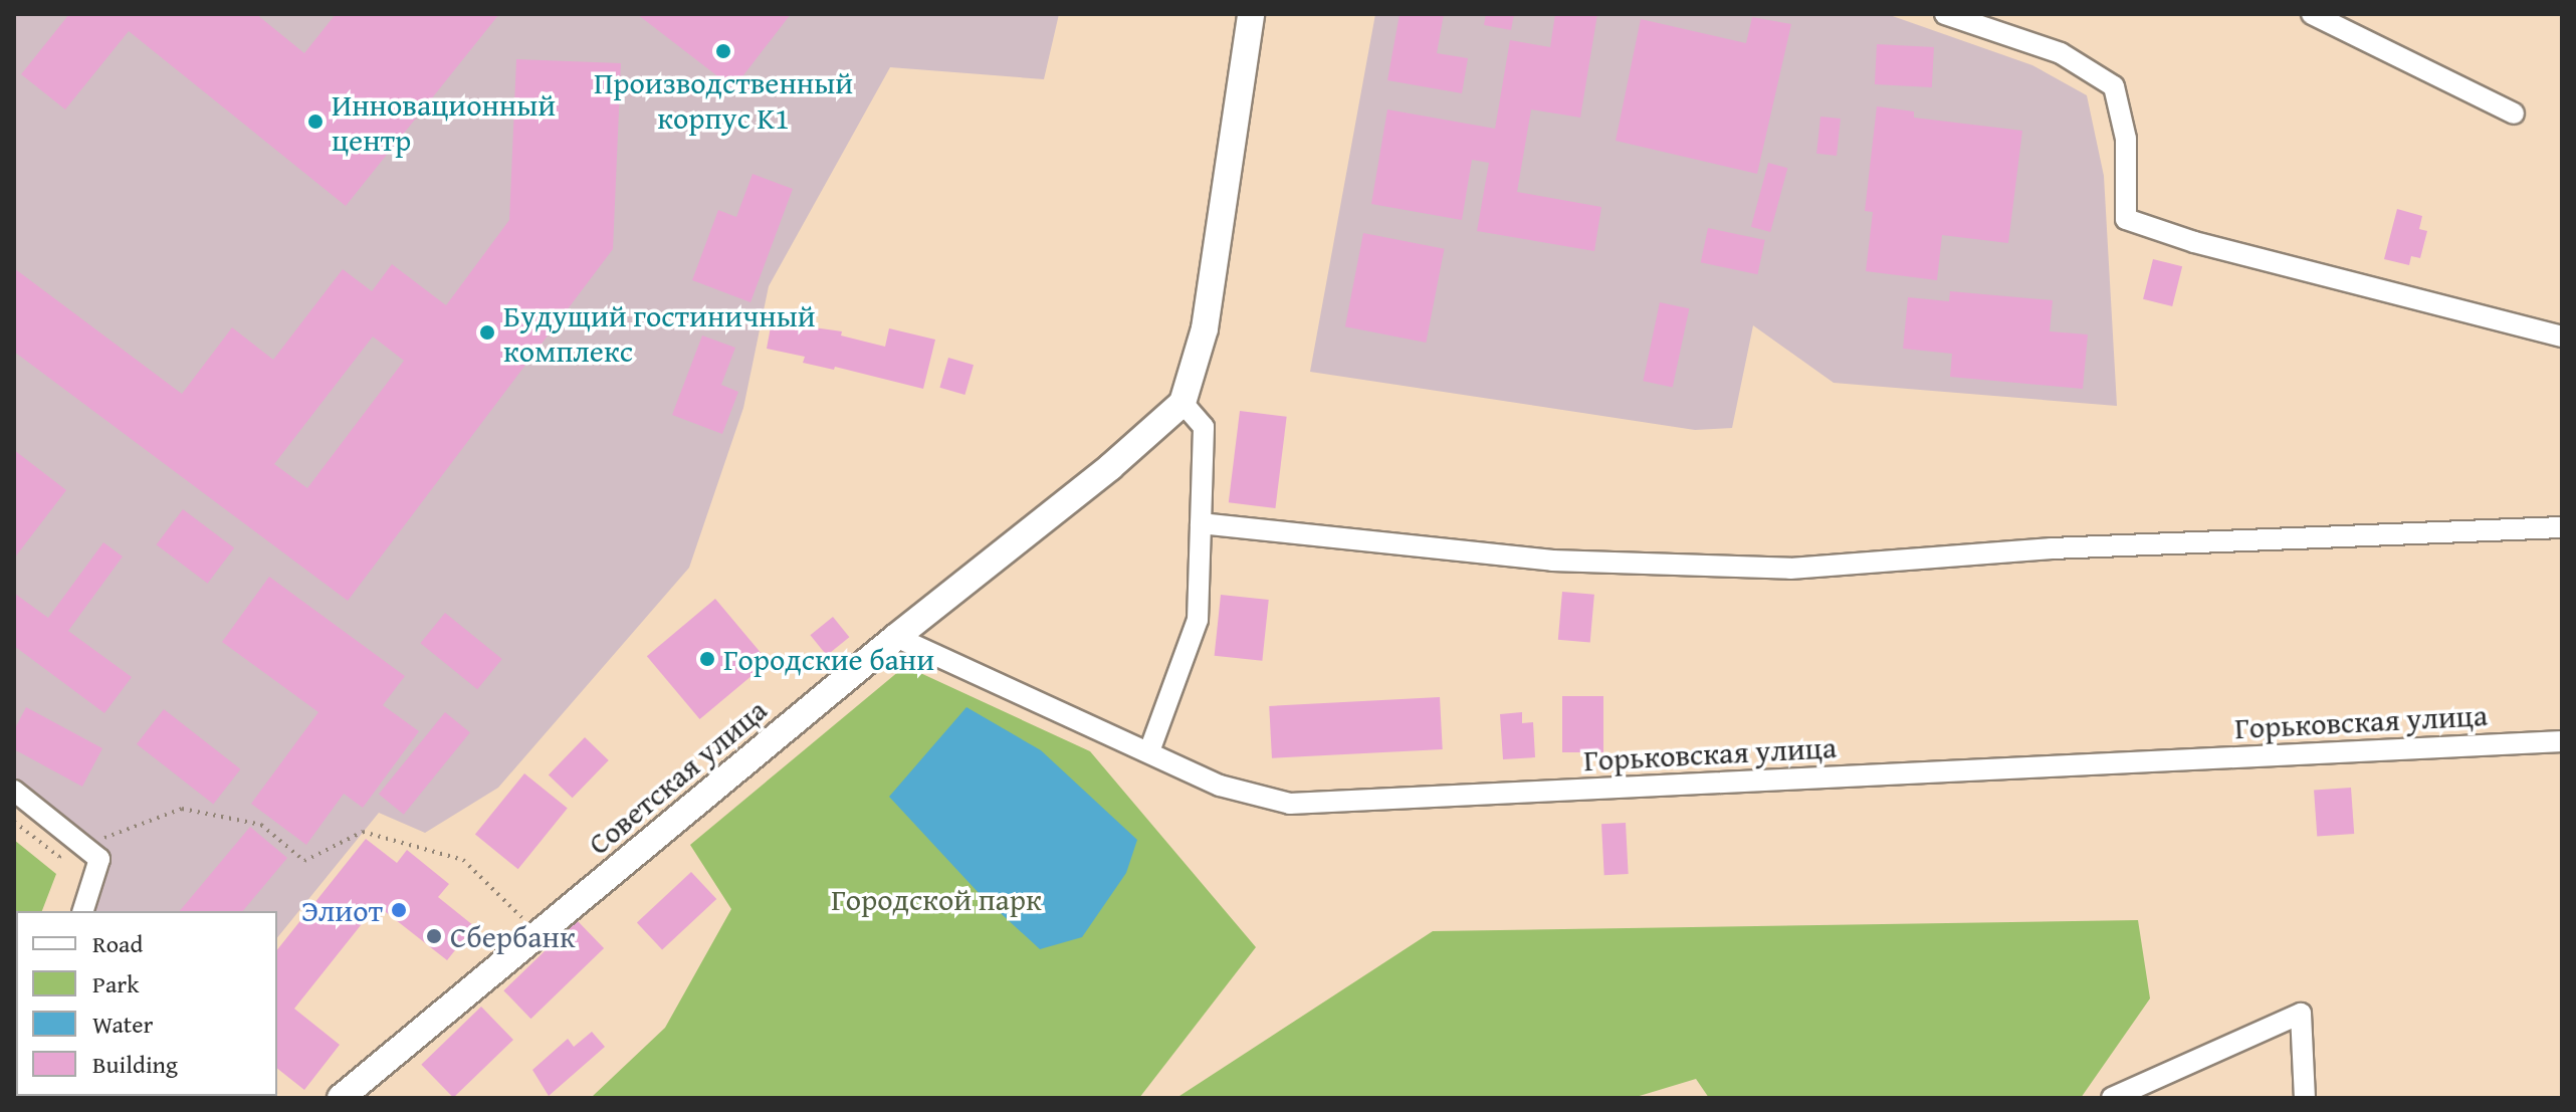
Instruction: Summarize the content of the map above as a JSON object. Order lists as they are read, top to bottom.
{
  "streets": {
    "main road": ["Советская улица"],
    "street": ["Горьковская улица"]
  },
  "crossings": [
    ["Горьковская улица", "Советская улица"]
  ],
  "parks": ["Городской парк"],
  "places": [
    "Производственный корпус K1",
    "Инновационный центр",
    "Будущий гостиничный комплекс",
    "Городские бани",
    "Элиот",
    "Сбербанк"
  ],
  "legend": [
    "Road",
    "Park",
    "Water",
    "Building"
  ]
}
